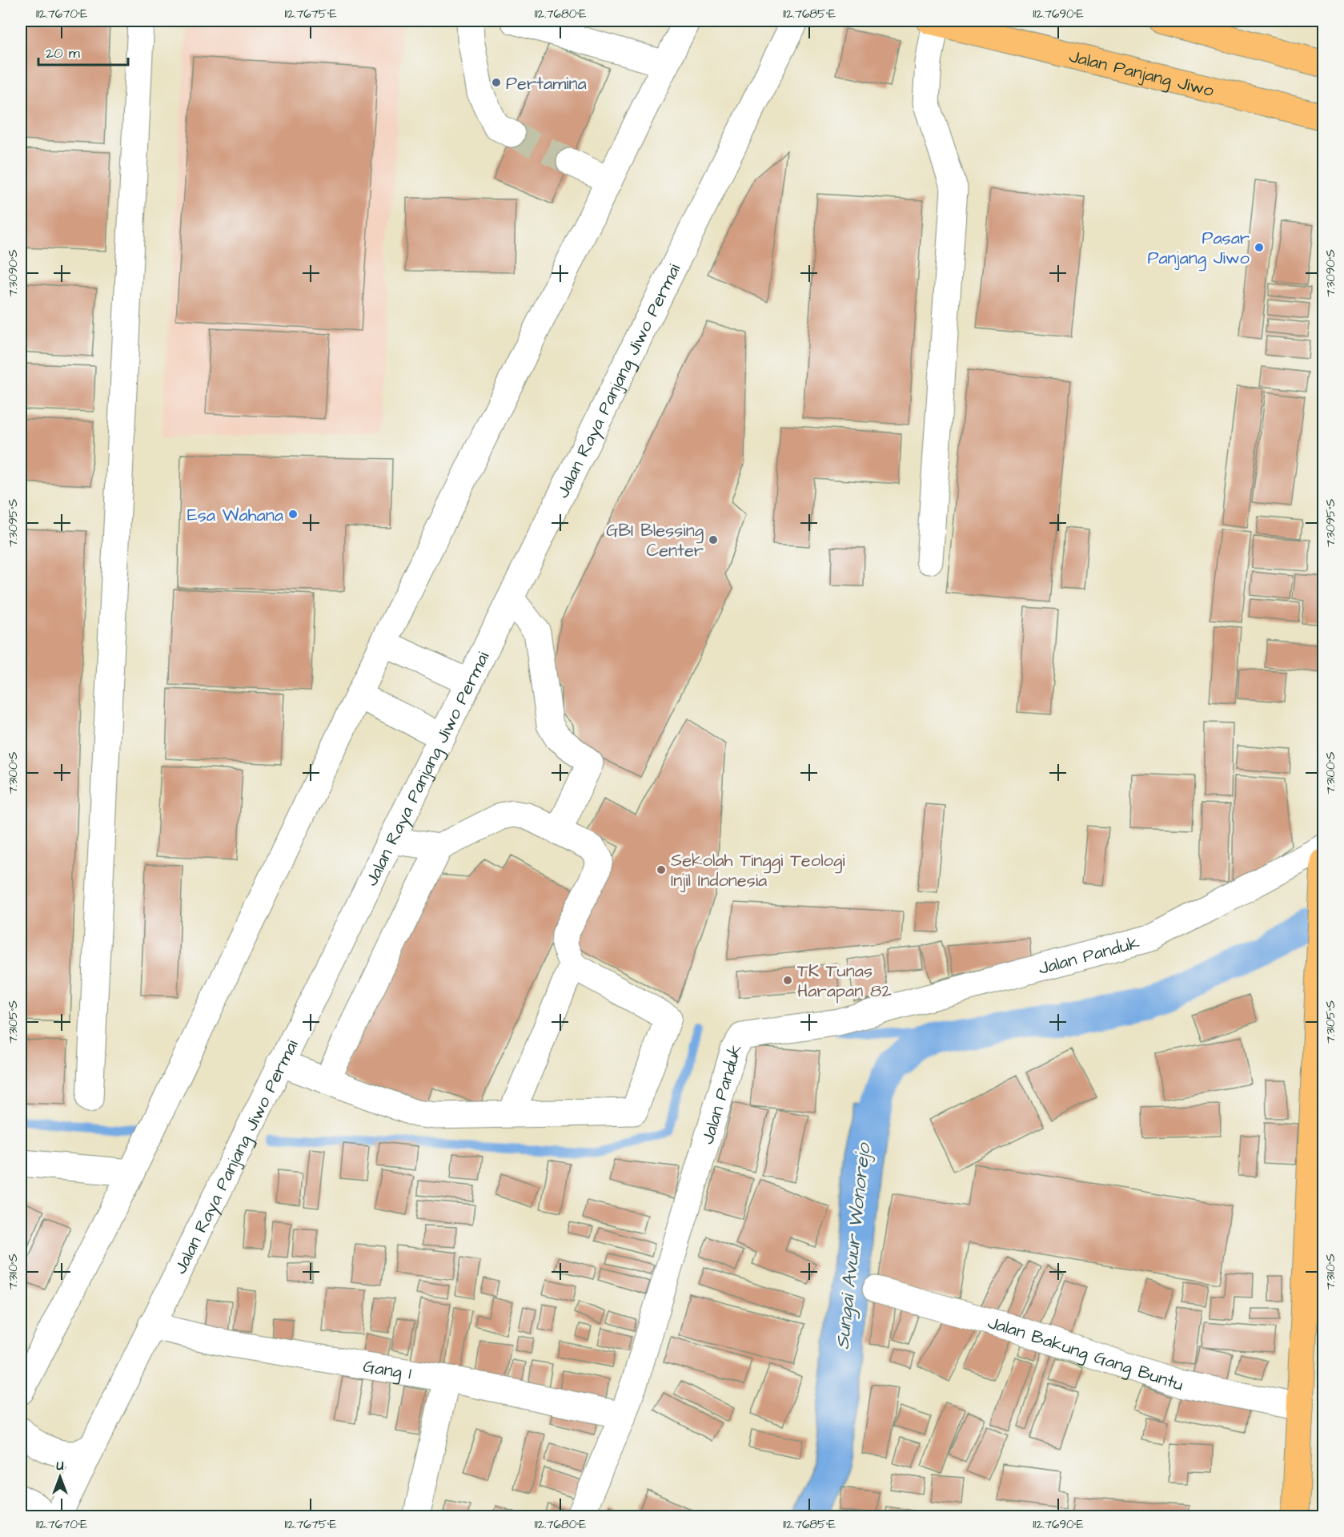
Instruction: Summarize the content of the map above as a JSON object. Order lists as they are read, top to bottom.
{
  "streets": {
    "main road": ["Jalan Panjang Jiwo"],
    "street": [
      "Jalan Raya Panjang Jiwo Permai",
      "Jalan Panduk",
      "Jalan Bakung Gang Buntu",
      "Gang 1"
    ]
  },
  "crossings": [
    ["Jalan Raya Panjang Jiwo Permai", "Gang 1"],
    ["Jalan Panduk", "Gang 1"]
  ],
  "water": ["Sungai Avuur Wonorejo"],
  "places": [
    "Pertamina",
    "Pasar Panjang Jiwo",
    "Esa Wahana",
    "GBI Blessing Center",
    "Sekolah Tinggi Teologi Injil Indonesia",
    "TK Tunas Harapan 82"
  ],
  "scale_bar": "20 m",
  "north": "top",
  "coordinates": [
    "112.7670°E",
    "112.7675°E",
    "112.7680°E",
    "112.7685°E",
    "112.7690°E",
    "7.3090°S",
    "7.3095°S",
    "7.3100°S",
    "7.3105°S",
    "7.3110°S"
  ]
}
